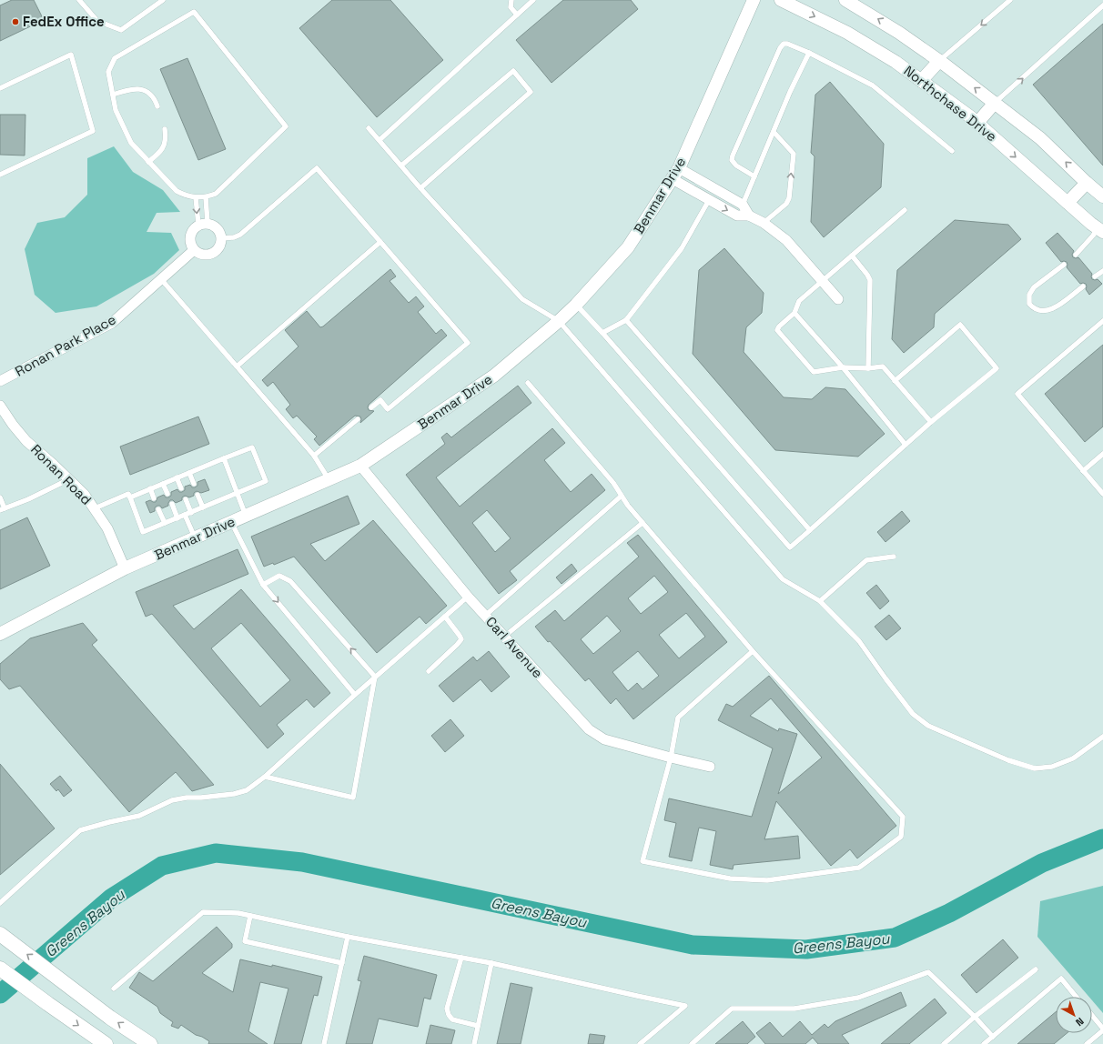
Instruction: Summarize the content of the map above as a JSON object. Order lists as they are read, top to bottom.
{
  "streets": {
    "street": [
      "Northchase Drive",
      "Benmar Drive",
      "Ronan Park Place",
      "Ronan Road",
      "Carl Avenue"
    ]
  },
  "crossings": [
    ["Benmar Drive", "Ronan Road"],
    ["Benmar Drive", "Carl Avenue"]
  ],
  "water": ["Greens Bayou"],
  "places": ["FedEx Office"],
  "north": "bottom right"
}
